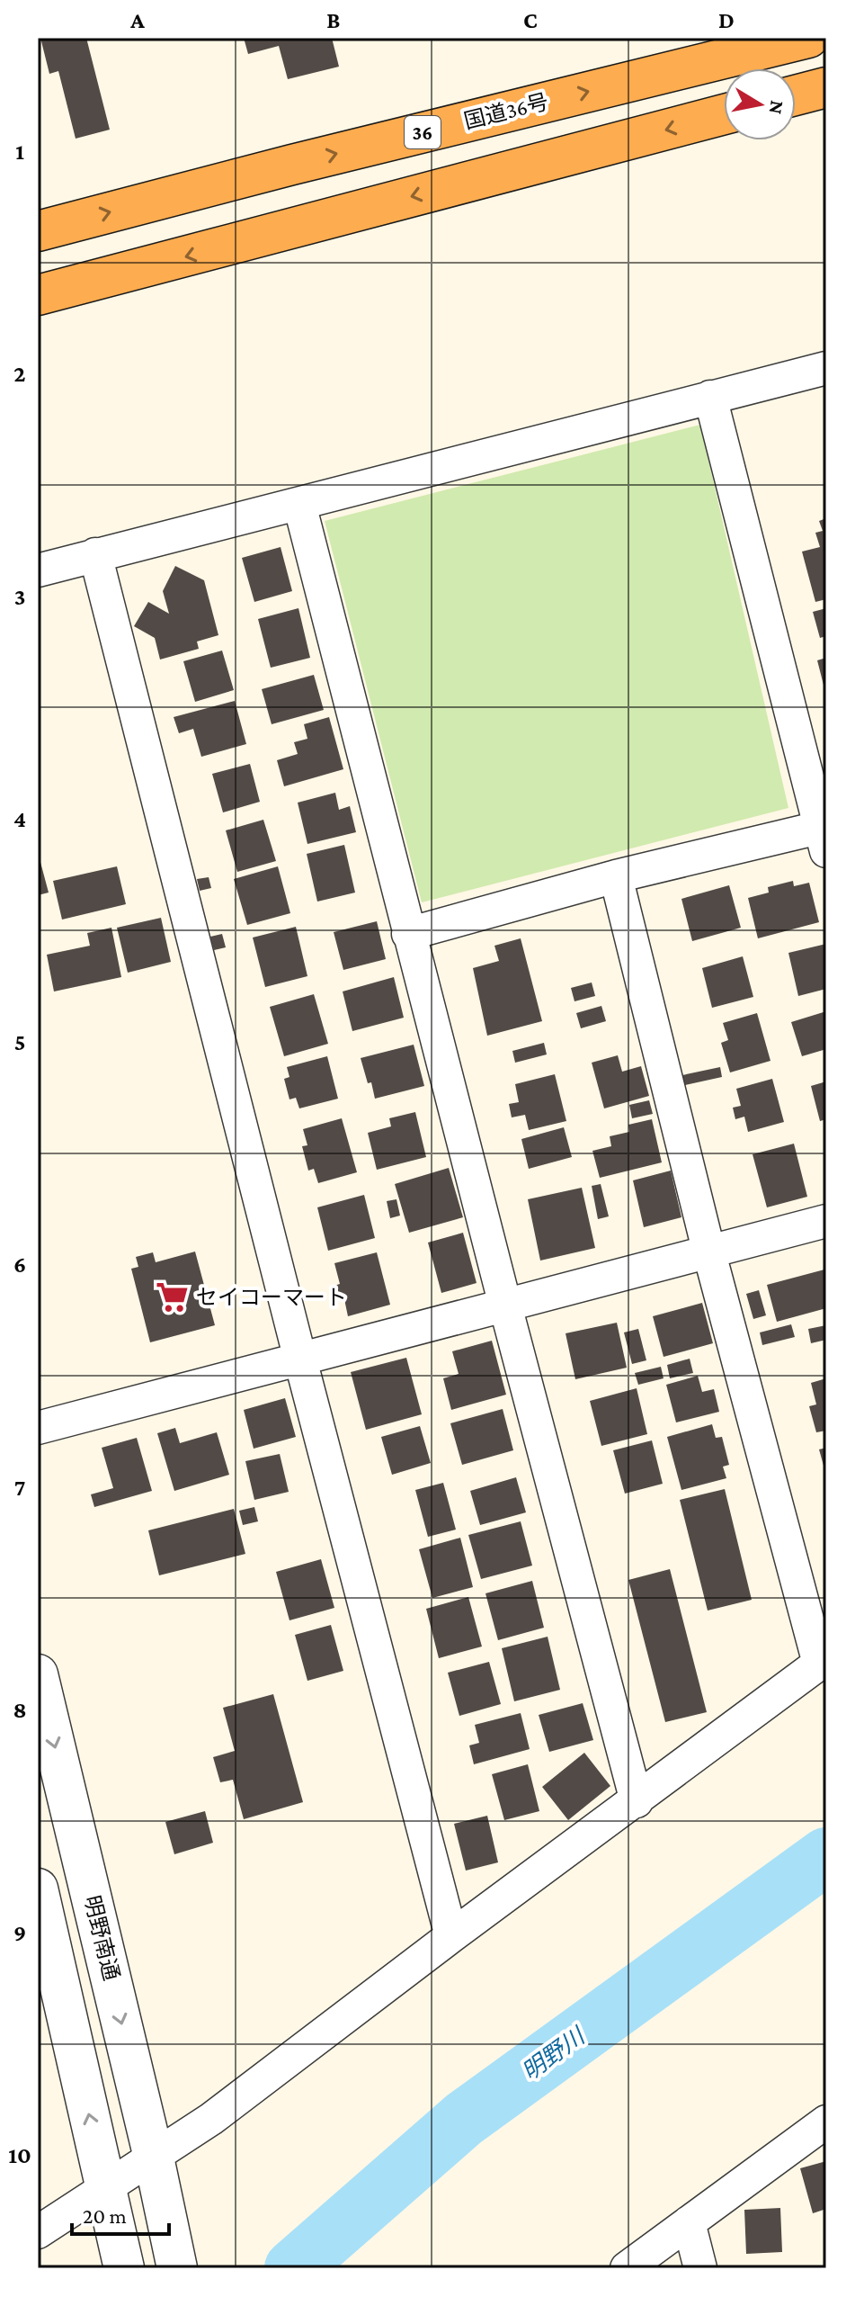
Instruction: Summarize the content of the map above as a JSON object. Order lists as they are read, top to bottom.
{
  "streets": {
    "highway": ["国道36号", "36"],
    "street": ["明野南通"]
  },
  "water": ["明野川"],
  "places": {
    "supermarket": ["セイコーマート"]
  },
  "scale_bar": "20 m",
  "north": "right",
  "grid": {
    "columns": [
      "A",
      "B",
      "C",
      "D"
    ],
    "rows": [
      "1",
      "2",
      "3",
      "4",
      "5",
      "6",
      "7",
      "8",
      "9",
      "10"
    ]
  }
}
